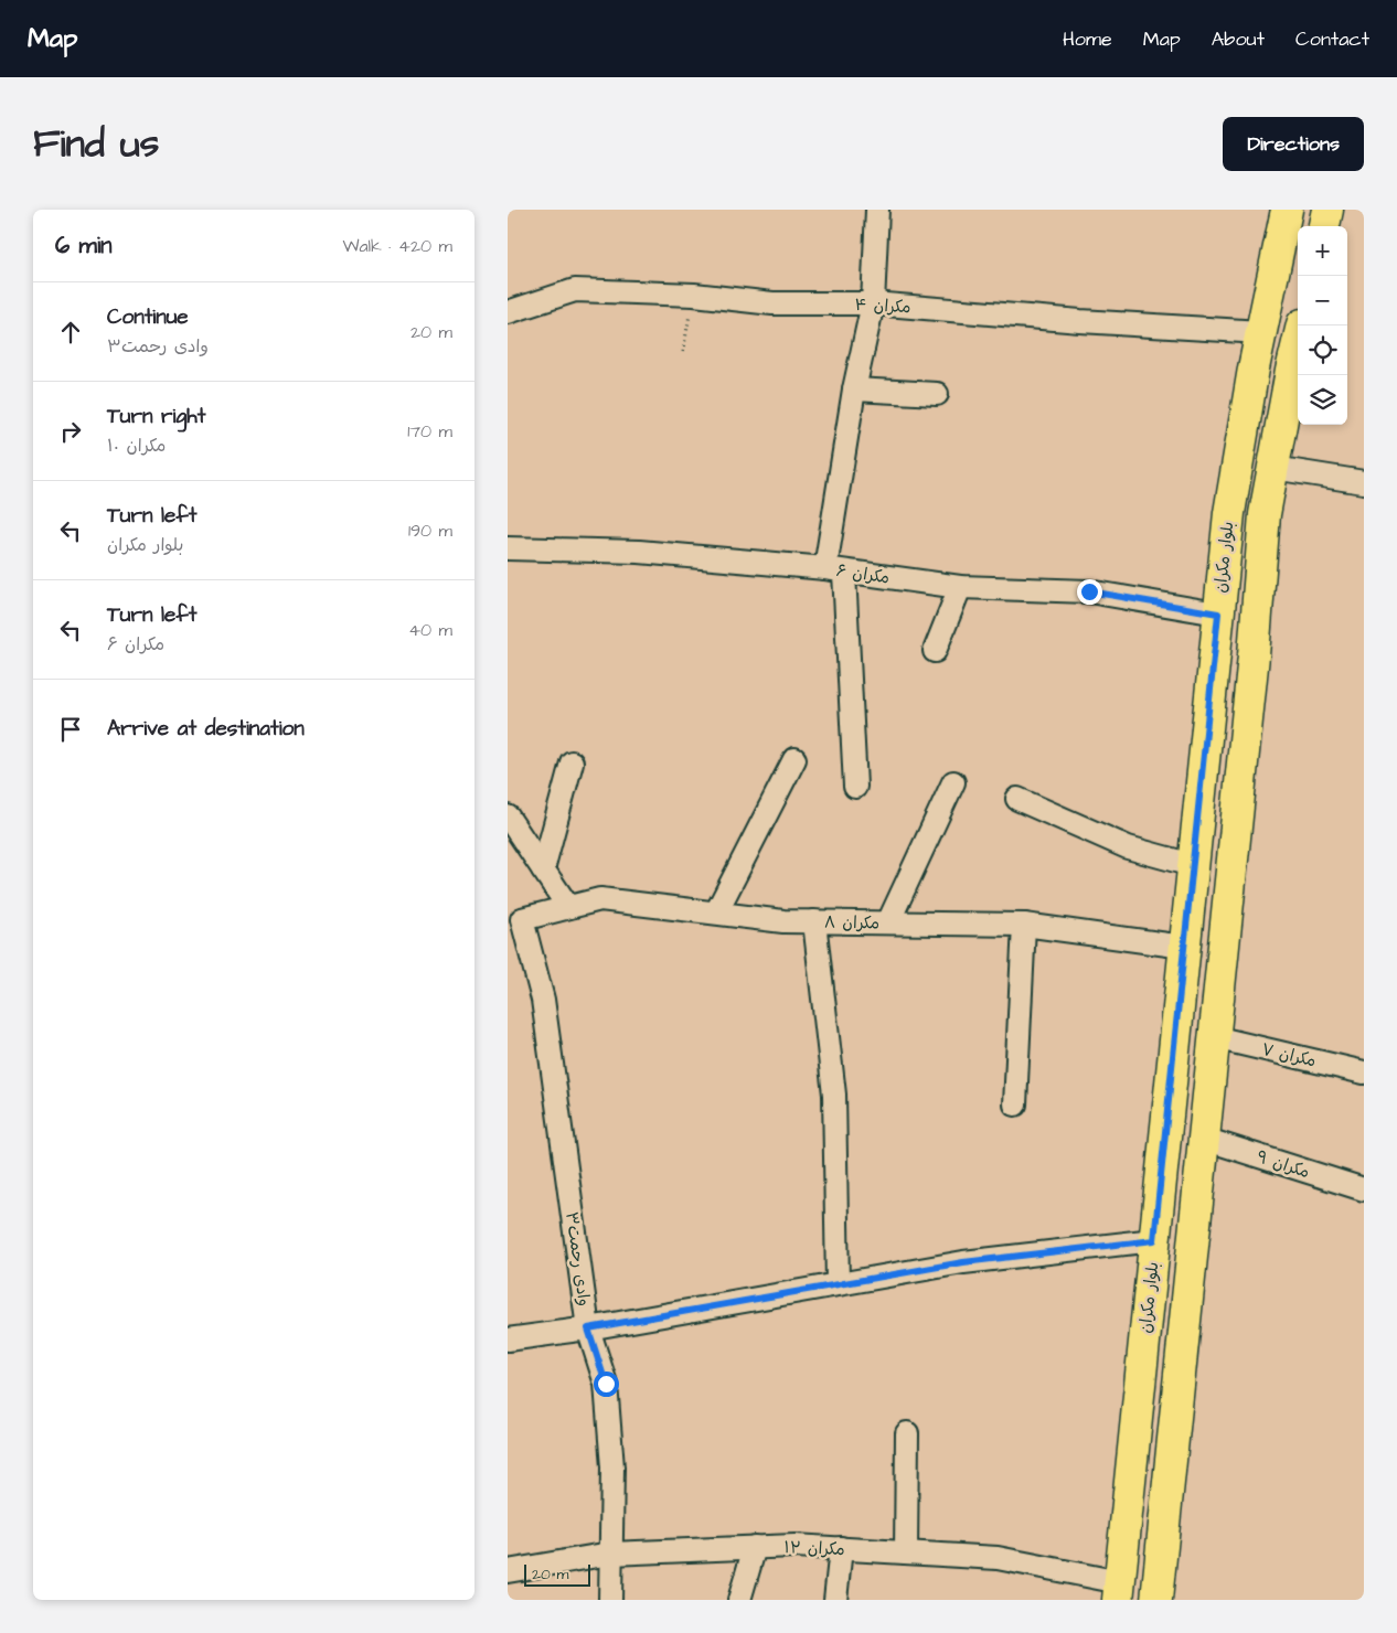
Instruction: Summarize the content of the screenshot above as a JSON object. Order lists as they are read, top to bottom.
{
  "streets": {
    "main road": ["بلوار مکران"],
    "street": [
      "مکران ۴",
      "مکران ۶",
      "مکران ۸",
      "مکران ۷",
      "مکران ۹",
      "وادی رحمت۳",
      "مکران ۱۲"
    ]
  },
  "crossings": [
    ["مکران ۴", "بلوار مکران"],
    ["بلوار مکران", "مکران ۶"],
    ["بلوار مکران", "مکران ۸"],
    ["بلوار مکران", "مکران ۱۲"],
    ["مکران ۸", "وادی رحمت۳"],
    ["وادی رحمت۳", "مکران ۱۲"]
  ],
  "scale_bar": "20 m",
  "page": {
    "header": "Map",
    "nav": [
      "Home",
      "Map",
      "About",
      "Contact"
    ],
    "title": "Find us",
    "buttons": "Directions",
    "heading": ["6 min", "Walk · 420 m"],
    "map_buttons": ["+", "−"],
    "list": [
      ["Continue", "وادی رحمت۳", "20 m"],
      ["Turn right", "مکران ۱۰", "170 m"],
      ["Turn left", "بلوار مکران", "190 m"],
      ["Turn left", "مکران ۶", "40 m"],
      "Arrive at destination"
    ],
    "scale": "20 m"
  }
}
